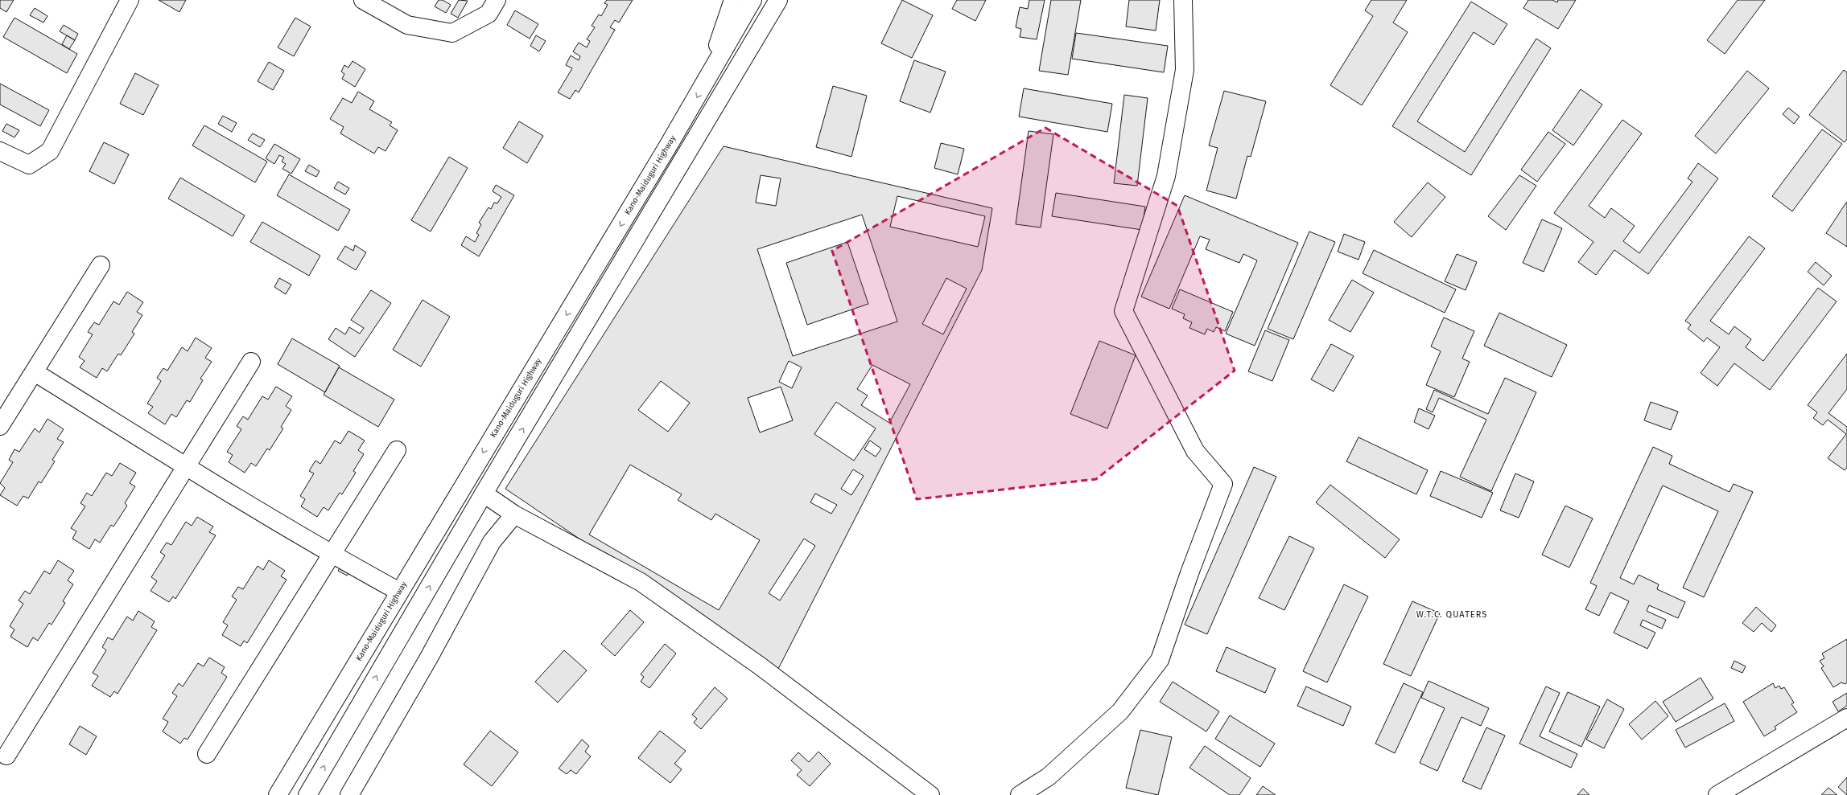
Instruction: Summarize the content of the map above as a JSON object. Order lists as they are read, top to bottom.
{
  "streets": {
    "main road": ["Kano-Maiduguri Highway"]
  },
  "districts": ["W.T.C. QUATERS"]
}
